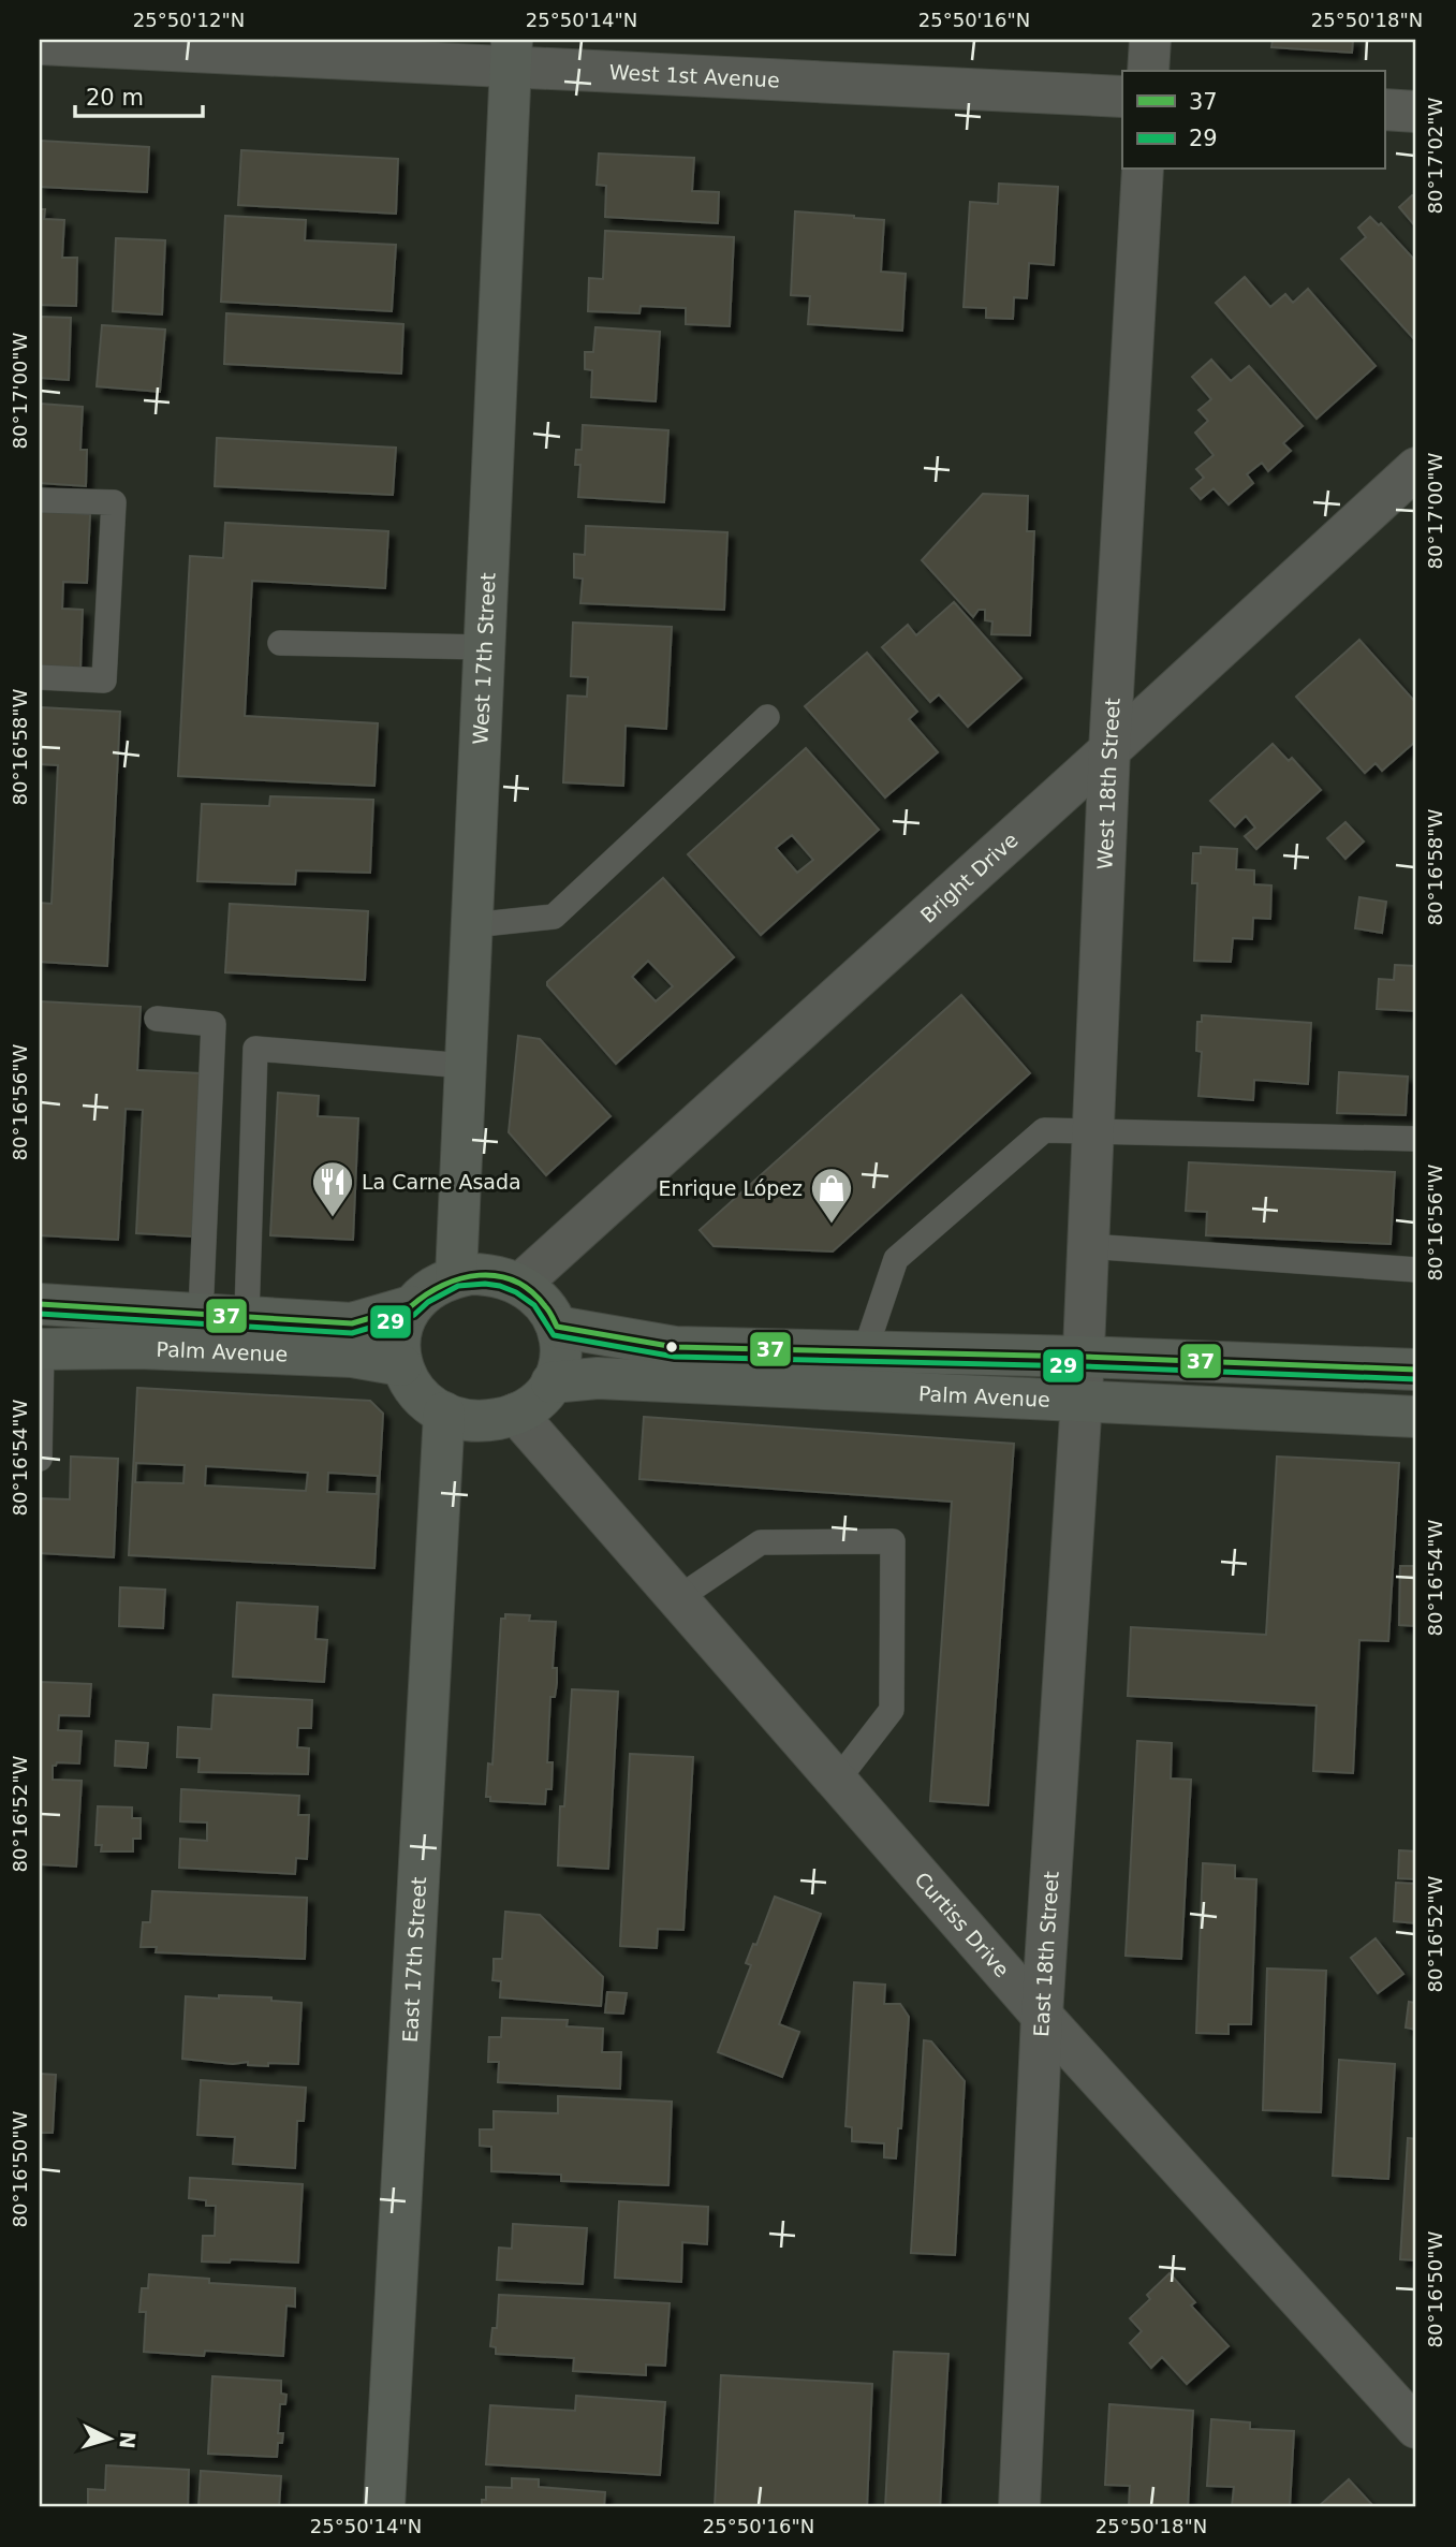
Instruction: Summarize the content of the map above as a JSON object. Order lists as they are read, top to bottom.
{
  "streets": {
    "main road": ["West 17th Street", "Palm Avenue", "East 17th Street"],
    "street": [
      "West 1st Avenue",
      "West 18th Street",
      "Bright Drive",
      "Curtiss Drive",
      "East 18th Street"
    ]
  },
  "crossings": [
    ["West 1st Avenue", "West 17th Street"],
    ["West 17th Street", "Bright Drive"],
    ["West 17th Street", "Palm Avenue"],
    ["West 17th Street", "Curtiss Drive"],
    ["West 17th Street", "East 17th Street"],
    ["West 18th Street", "Bright Drive"],
    ["West 18th Street", "Palm Avenue"],
    ["West 18th Street", "East 18th Street"],
    ["Bright Drive", "Palm Avenue"],
    ["Bright Drive", "Curtiss Drive"],
    ["Bright Drive", "East 17th Street"],
    ["Palm Avenue", "Curtiss Drive"],
    ["Palm Avenue", "East 18th Street"],
    ["Palm Avenue", "East 17th Street"],
    ["Curtiss Drive", "East 18th Street"],
    ["Curtiss Drive", "East 17th Street"]
  ],
  "places": {
    "restaurant": ["La Carne Asada"],
    "shop": ["Enrique López"]
  },
  "lines": ["transit line 37", "transit line 29"],
  "legend": ["37", "29"],
  "scale_bar": "20 m",
  "north": "right",
  "coordinates": [
    "25°50'12\"N",
    "25°50'14\"N",
    "25°50'16\"N",
    "25°50'18\"N",
    "80°17'02\"W",
    "80°17'00\"W",
    "80°16'58\"W",
    "80°16'56\"W",
    "80°16'54\"W",
    "80°16'52\"W",
    "80°16'50\"W"
  ]
}
